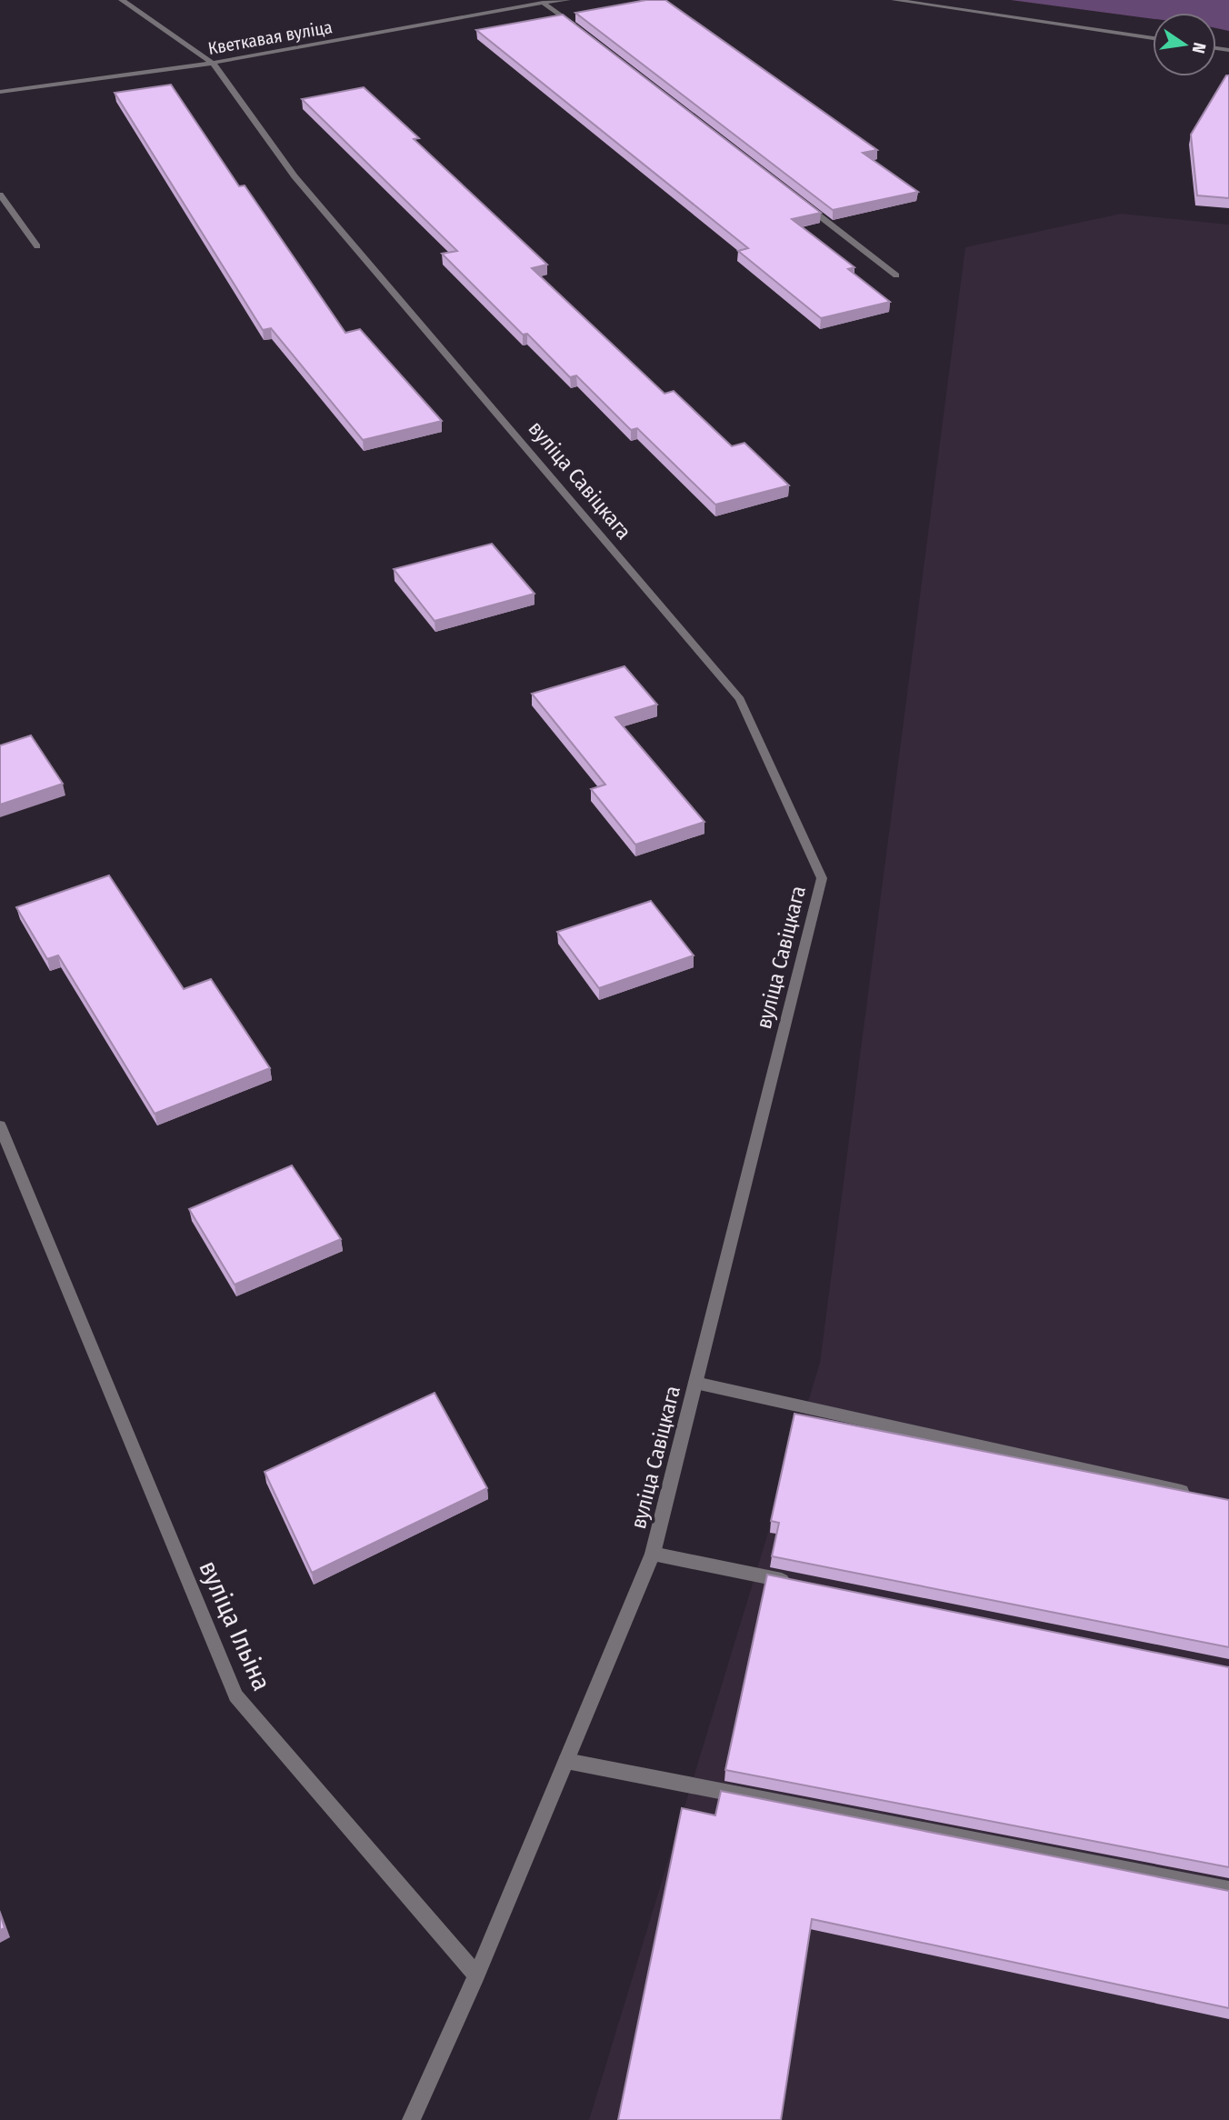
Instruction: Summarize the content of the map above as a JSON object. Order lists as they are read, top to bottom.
{
  "streets": {
    "street": ["Кветкавая вуліца", "вуліца Савіцкага", "вуліца Ільіна"]
  },
  "crossings": [
    ["Кветкавая вуліца", "вуліца Савіцкага"],
    ["вуліца Савіцкага", "вуліца Ільіна"]
  ],
  "north": "right"
}
